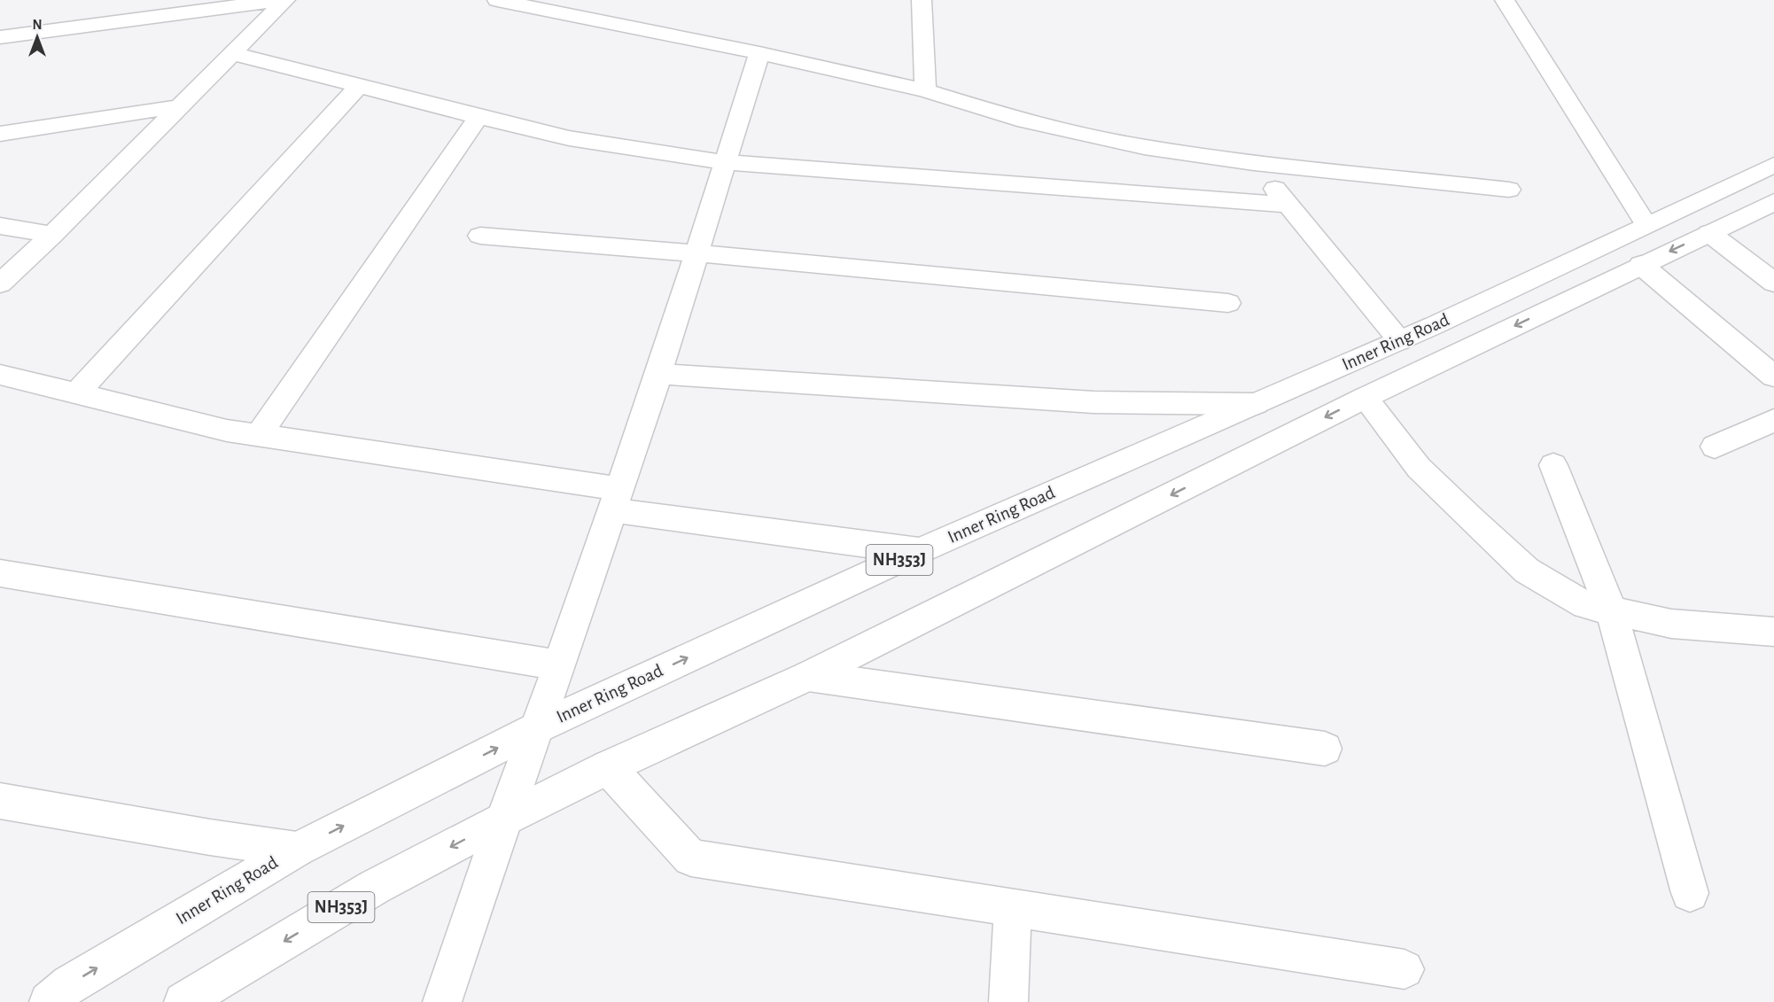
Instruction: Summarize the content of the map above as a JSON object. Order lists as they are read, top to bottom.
{
  "streets": {
    "main road": ["Inner Ring Road", "NH353J"]
  },
  "north": "top"
}
